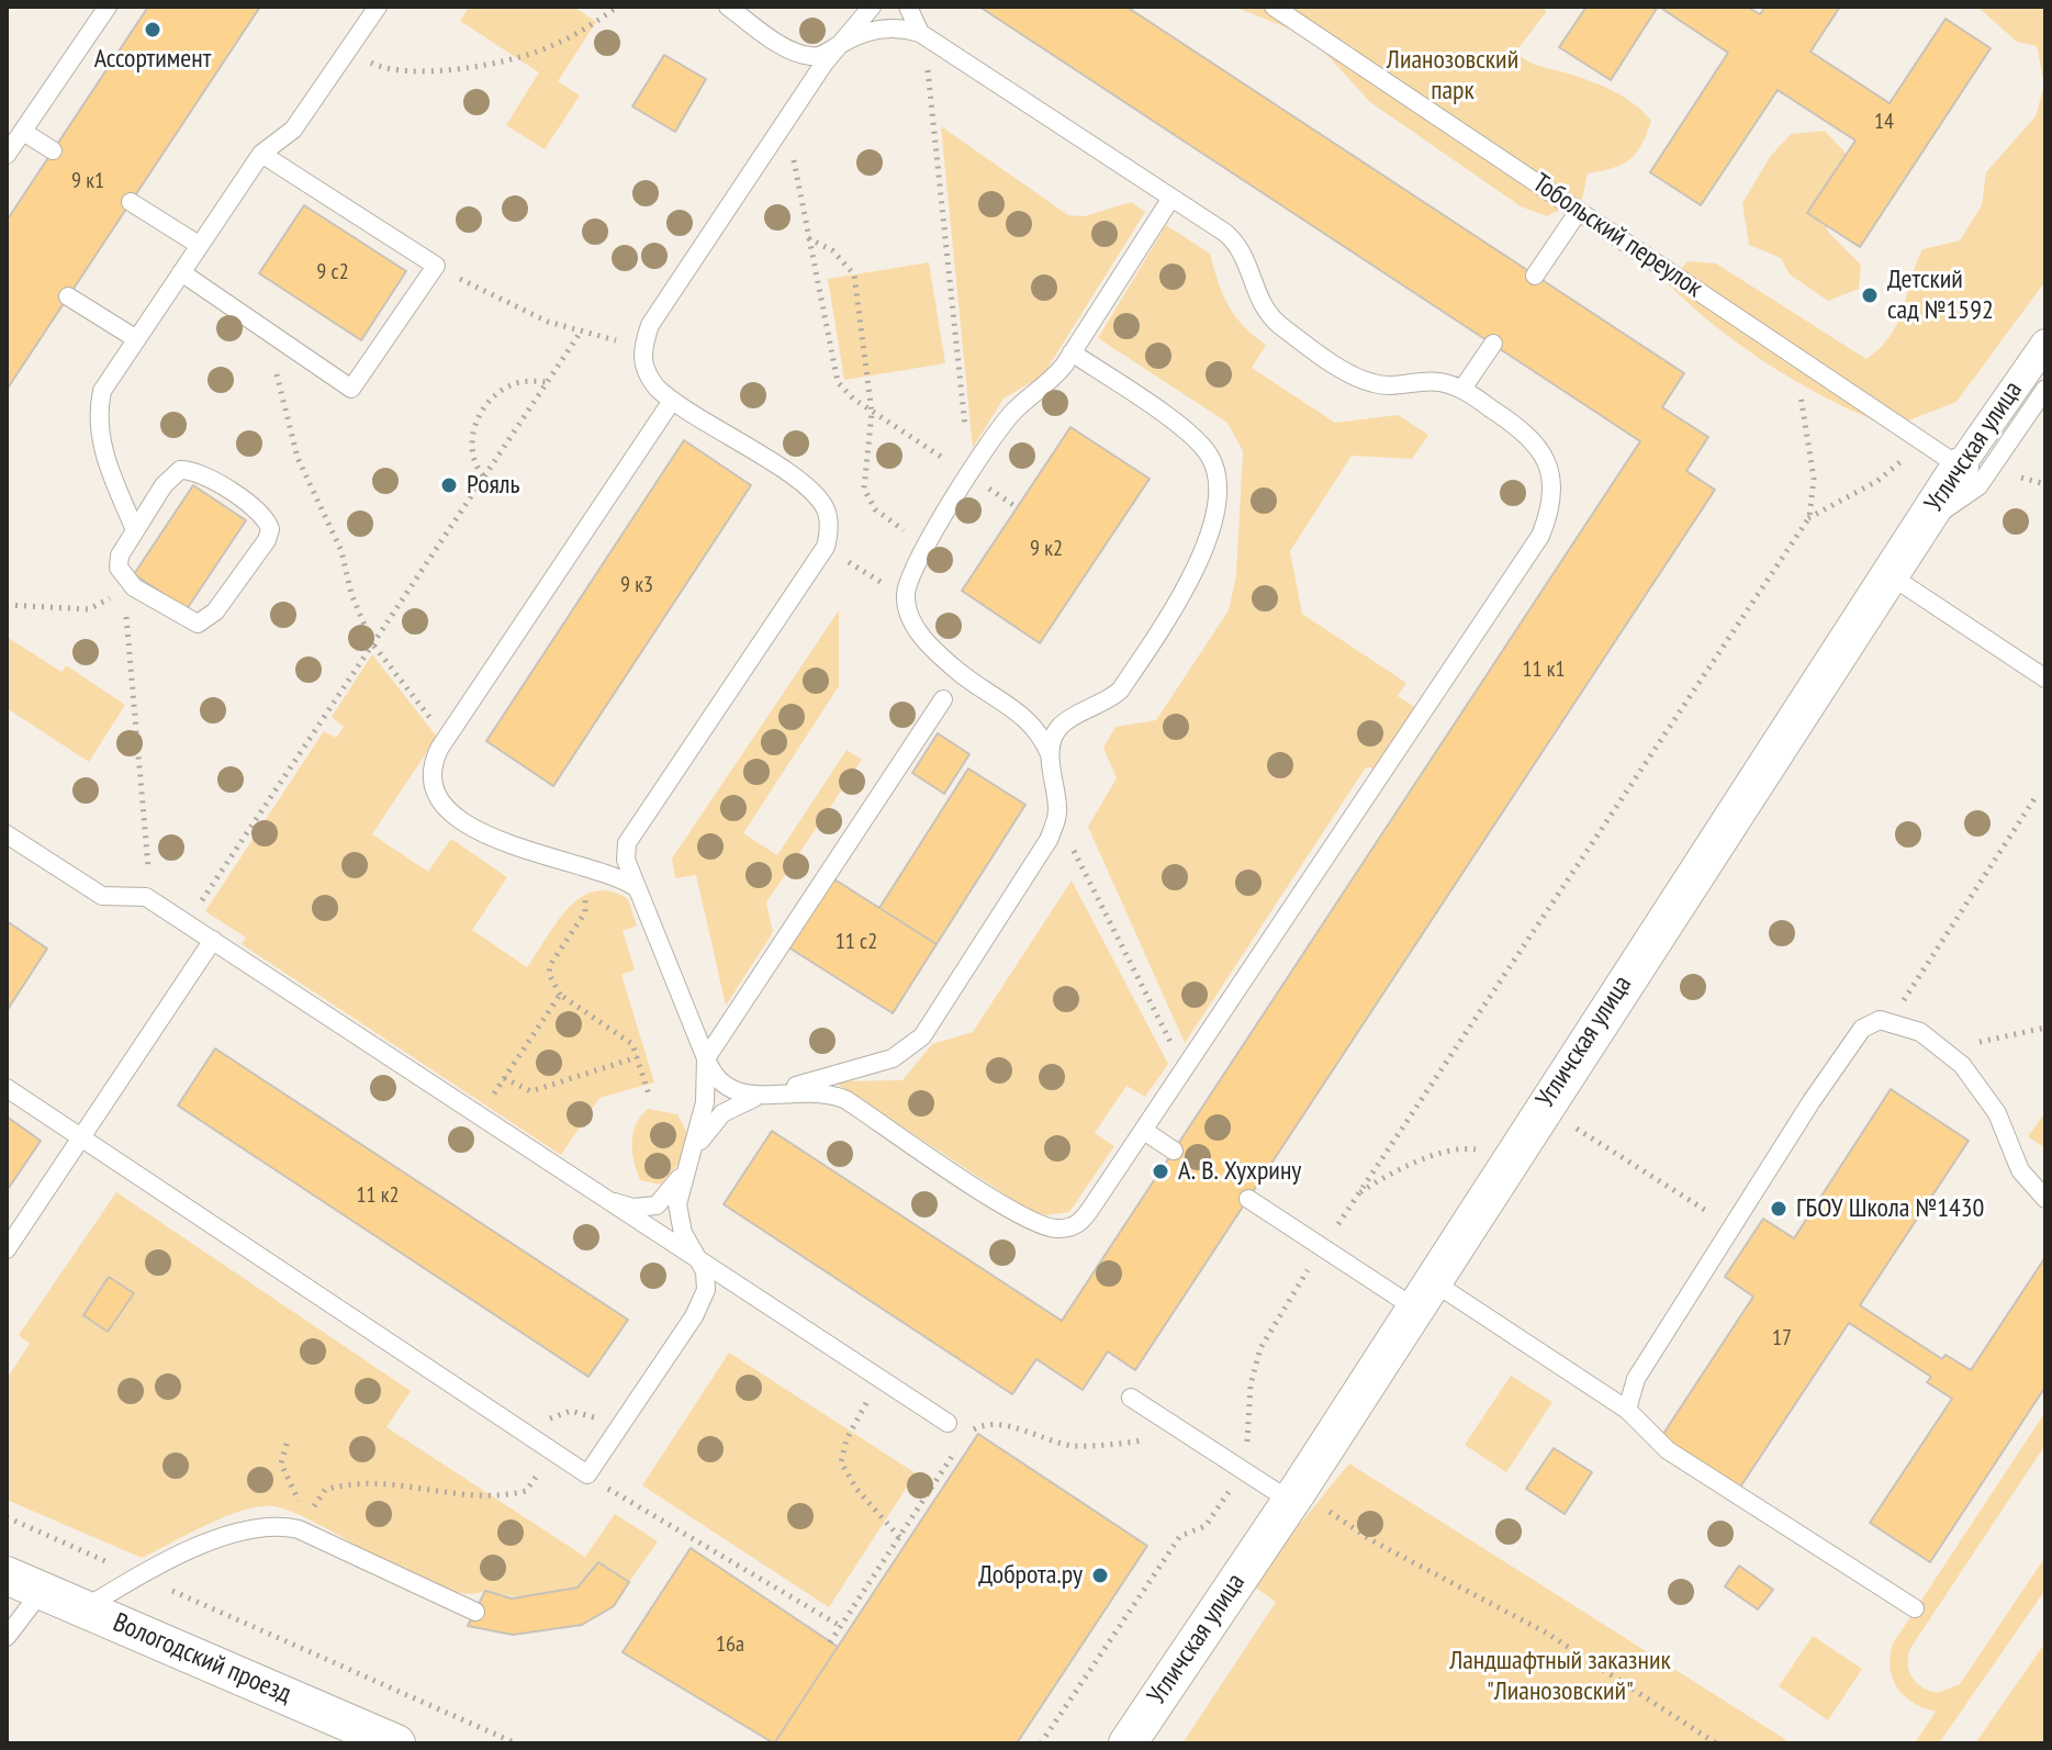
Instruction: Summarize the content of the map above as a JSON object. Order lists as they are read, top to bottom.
{
  "streets": {
    "street": ["Угличская улица", "Вологодский проезд"],
    "lane": ["Тобольский переулок"]
  },
  "crossings": [
    ["Тобольский переулок", "Угличская улица"]
  ],
  "parks": ["Лианозовский парк", "Ландшафтный заказник \"Лианозовский\""],
  "places": [
    "Ассортимент",
    "Детский сад №1592",
    "Рояль",
    "А. В. Хухрину",
    "ГБОУ Школа №1430",
    "Доброта.ру"
  ],
  "house_numbers": [
    "14",
    "9 к1",
    "9 с2",
    "9 к2",
    "9 к3",
    "11 к1",
    "11 с2",
    "11 к2",
    "17",
    "16а"
  ]
}
